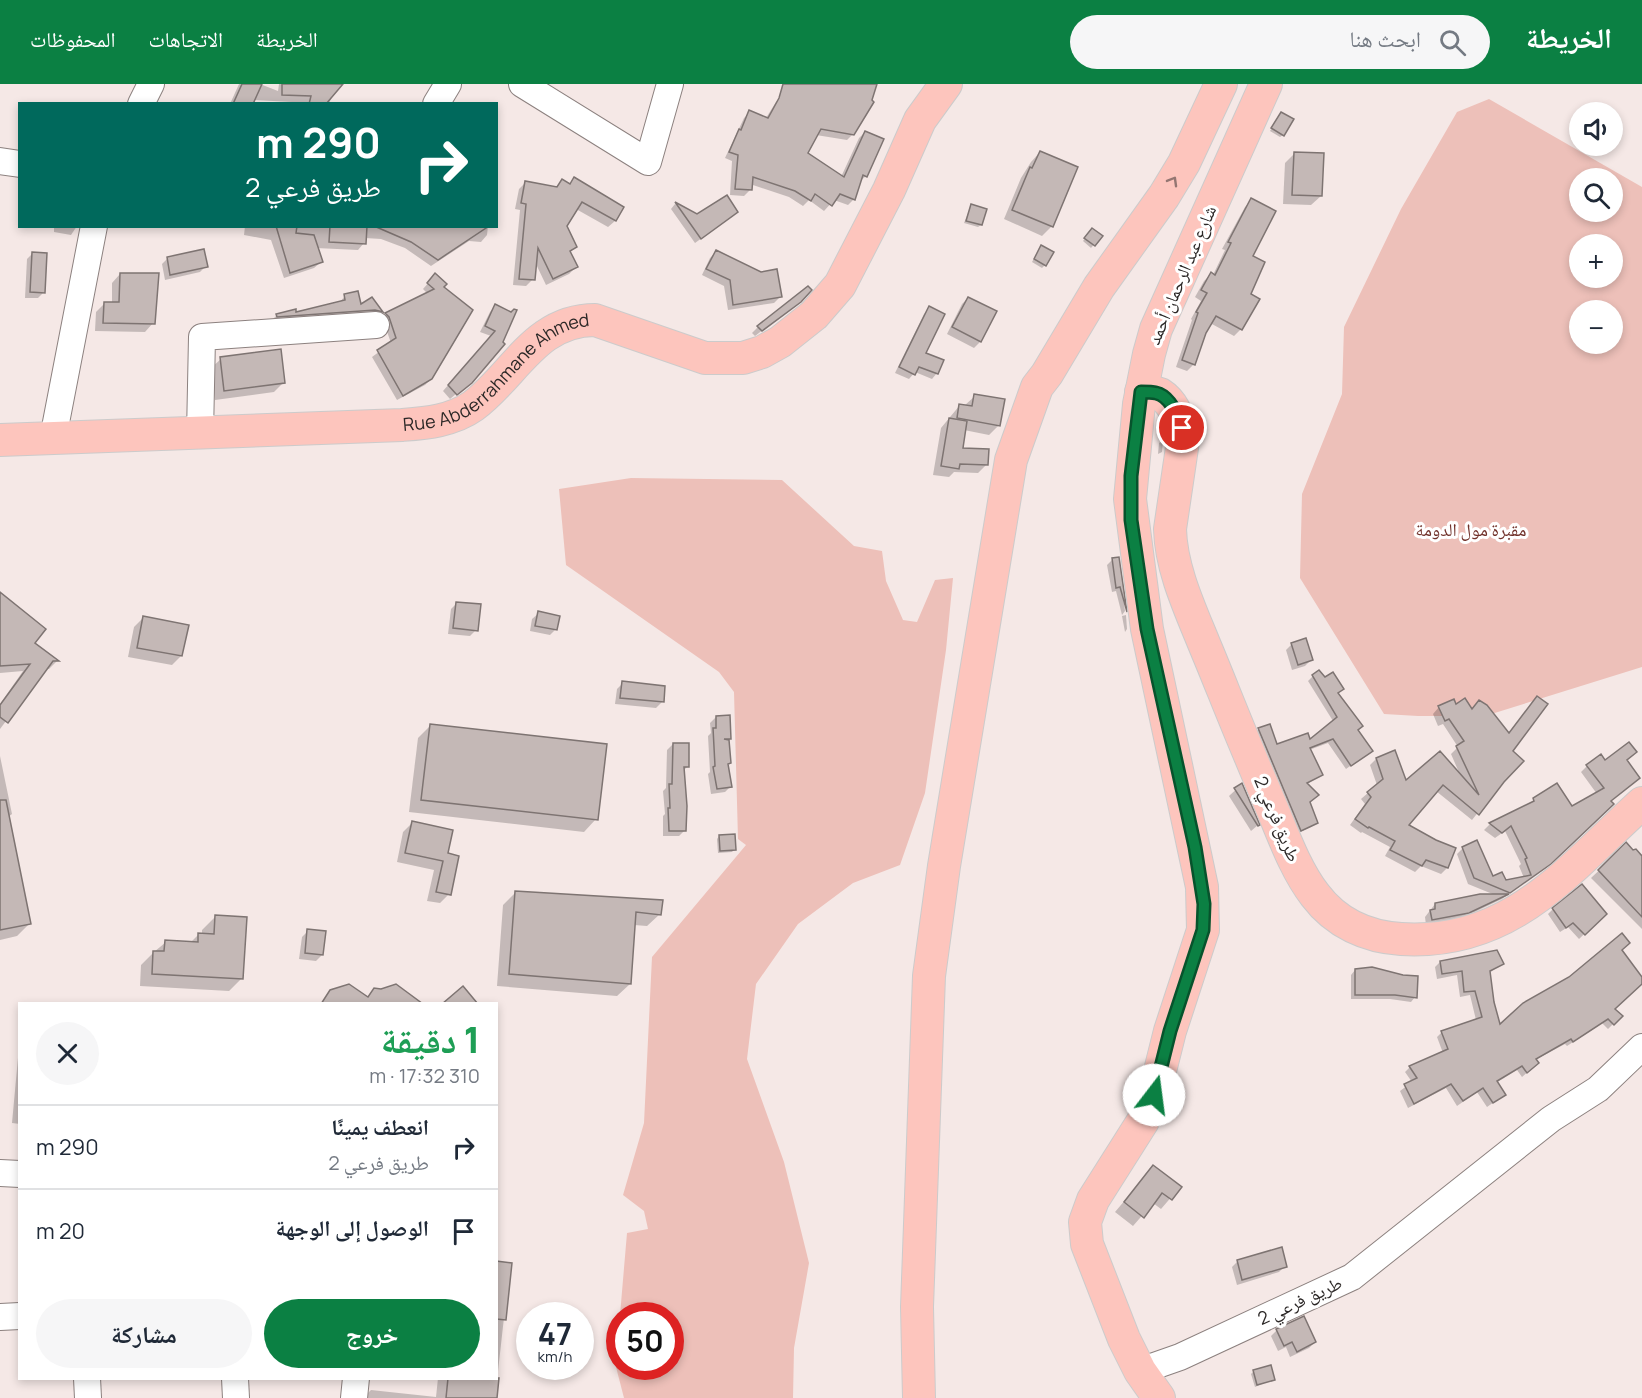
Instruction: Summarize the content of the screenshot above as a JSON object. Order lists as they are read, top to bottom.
{
  "streets": {
    "main road": ["شارع عبد الرحمان أحمد", "Rue Abderrahmane Ahmed", "طريق فرعي 2"]
  },
  "crossings": [
    ["شارع عبد الرحمان أحمد", "طريق فرعي 2"]
  ],
  "parks": ["مقبرة مول الدومة"],
  "page": {
    "header": "الخريطة",
    "search": "ابحث هنا",
    "nav": ["الخريطة", "الاتجاهات", "المحفوظات"],
    "map_buttons": ["+", "−"],
    "turn": ["290 m", "طريق فرعي 2"],
    "heading": ["1 دقيقة", "310 m · 17:32"],
    "list": [
      {
        "name": "انعطف يمينًا",
        "note": "طريق فرعي 2",
        "value": "290 m"
      },
      {
        "name": "الوصول إلى الوجهة",
        "value": "20 m"
      }
    ],
    "buttons": ["خروج", "مشاركة"],
    "speed": "47 km/h",
    "limit": "50"
  }
}
